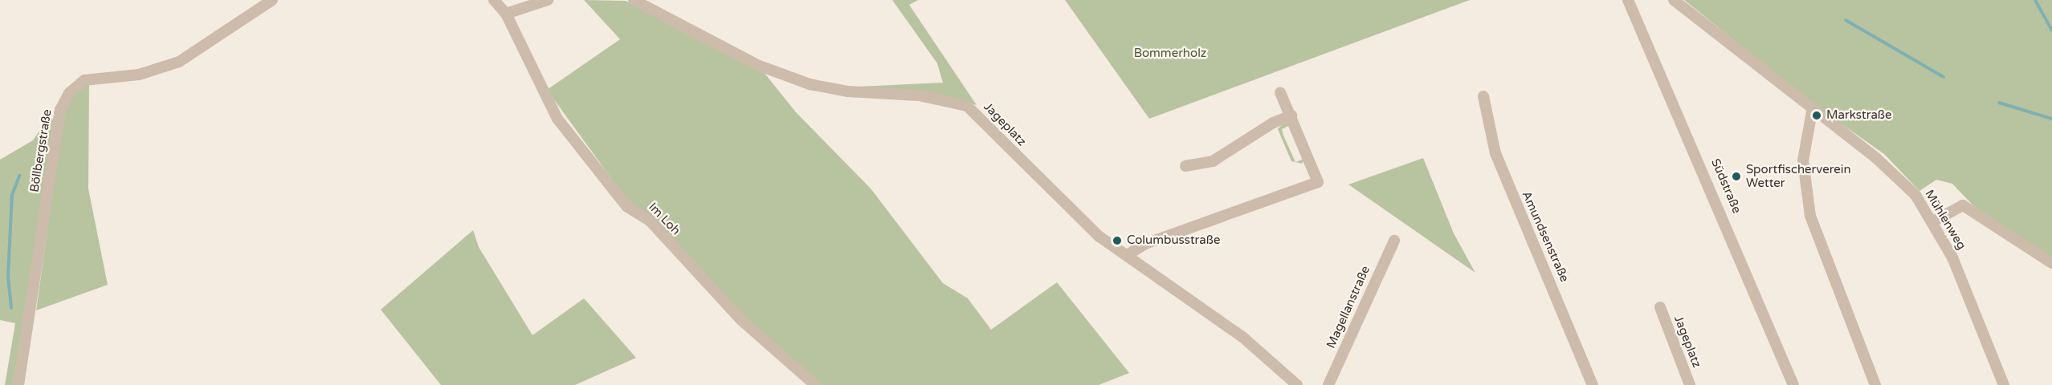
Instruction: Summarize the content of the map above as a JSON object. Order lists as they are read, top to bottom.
{
  "streets": {
    "street": [
      "Jageplatz",
      "Böllbergstraße",
      "Südstraße",
      "Im Loh",
      "Mühlenweg",
      "Amundsenstraße",
      "Magellanstraße"
    ]
  },
  "parks": ["Bommerholz"],
  "places": ["Markstraße", "Sportfischerverein Wetter", "Columbusstraße"]
}
